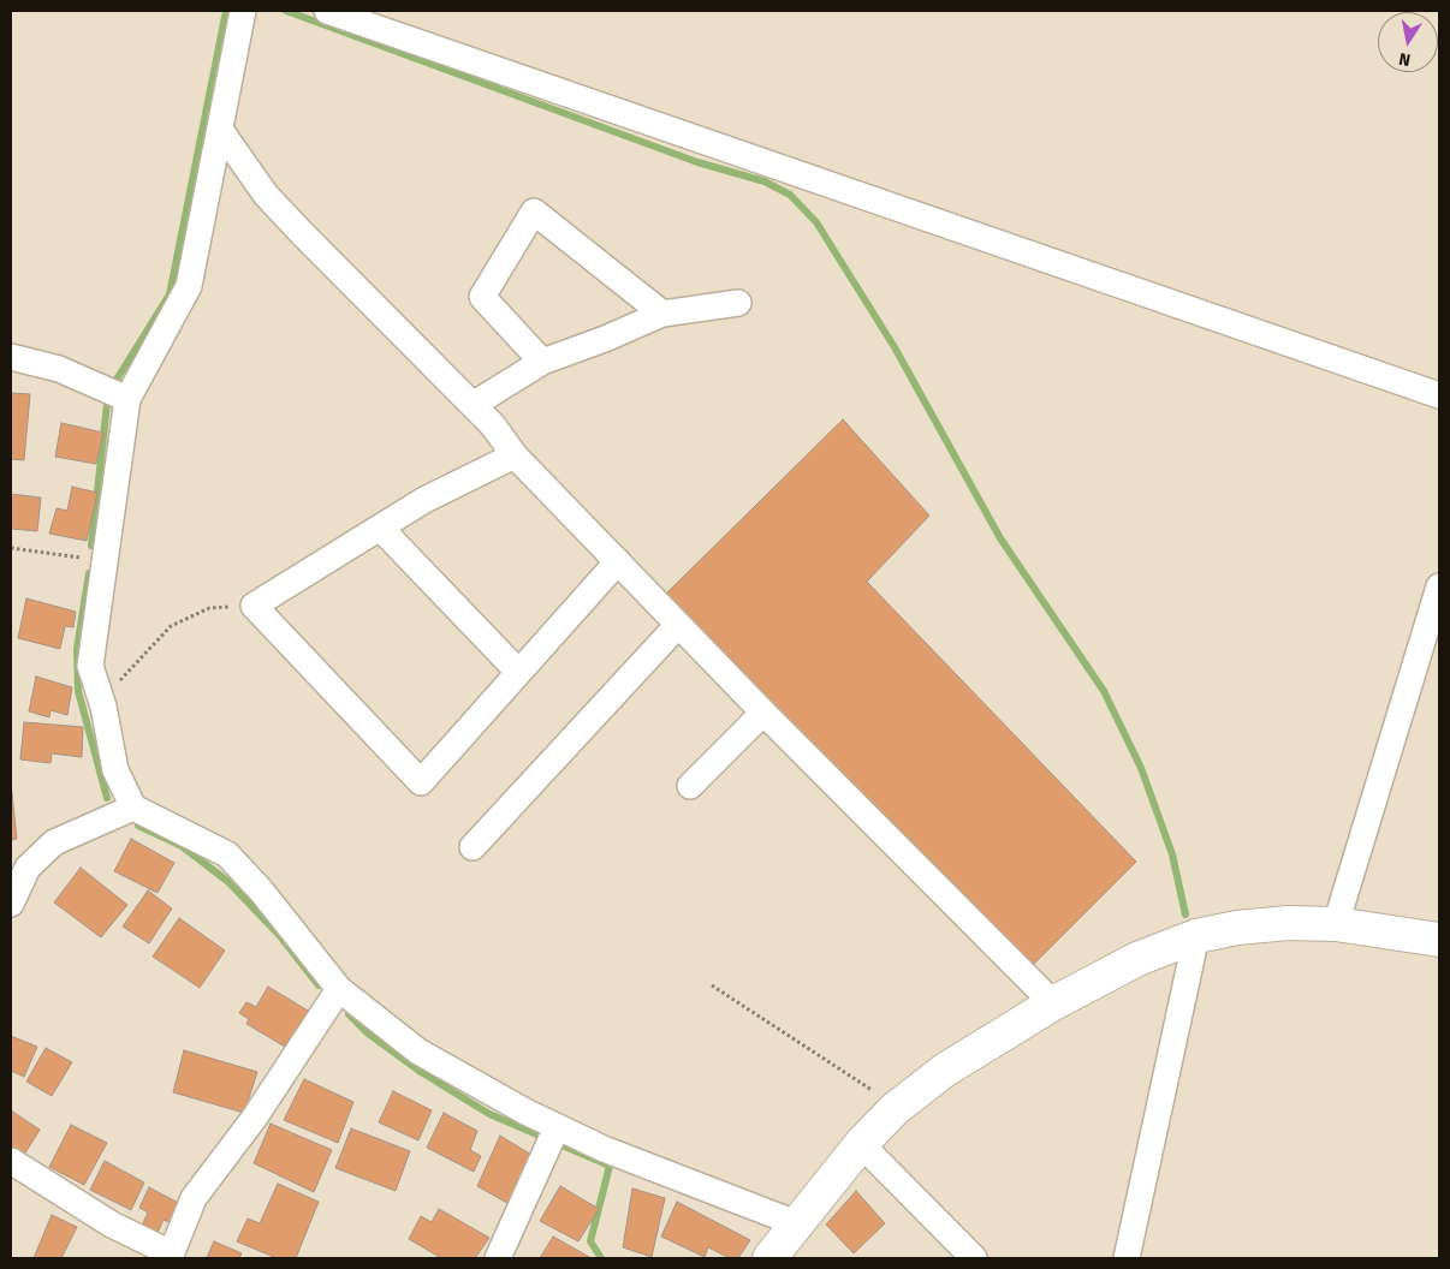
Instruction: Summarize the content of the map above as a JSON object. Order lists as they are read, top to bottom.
{
  "north": "bottom"
}
